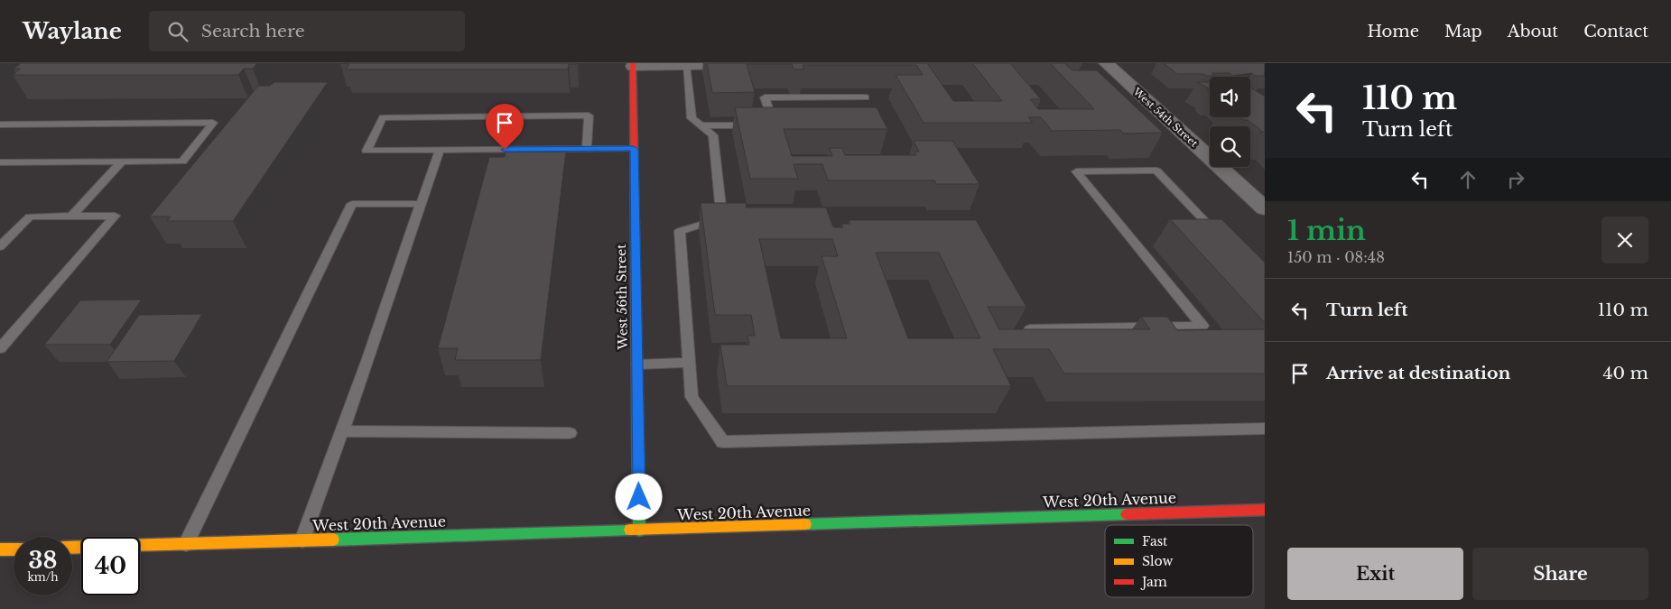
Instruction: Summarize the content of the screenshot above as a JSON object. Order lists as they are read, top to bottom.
{
  "streets": {
    "street": ["West 54th Street", "West 56th Street", "West 20th Avenue"]
  },
  "crossings": [
    ["West 56th Street", "West 20th Avenue"]
  ],
  "legend": ["Fast", "Slow", "Jam"],
  "page": {
    "header": "Waylane",
    "search": "Search here",
    "nav": [
      "Home",
      "Map",
      "About",
      "Contact"
    ],
    "turn": ["110 m", "Turn left"],
    "heading": ["1 min", "150 m · 08:48"],
    "list": [
      {
        "name": "Turn left",
        "value": "110 m"
      },
      {
        "name": "Arrive at destination",
        "value": "40 m"
      }
    ],
    "speed": "38 km/h",
    "limit": "40",
    "buttons": ["Exit", "Share"]
  }
}
